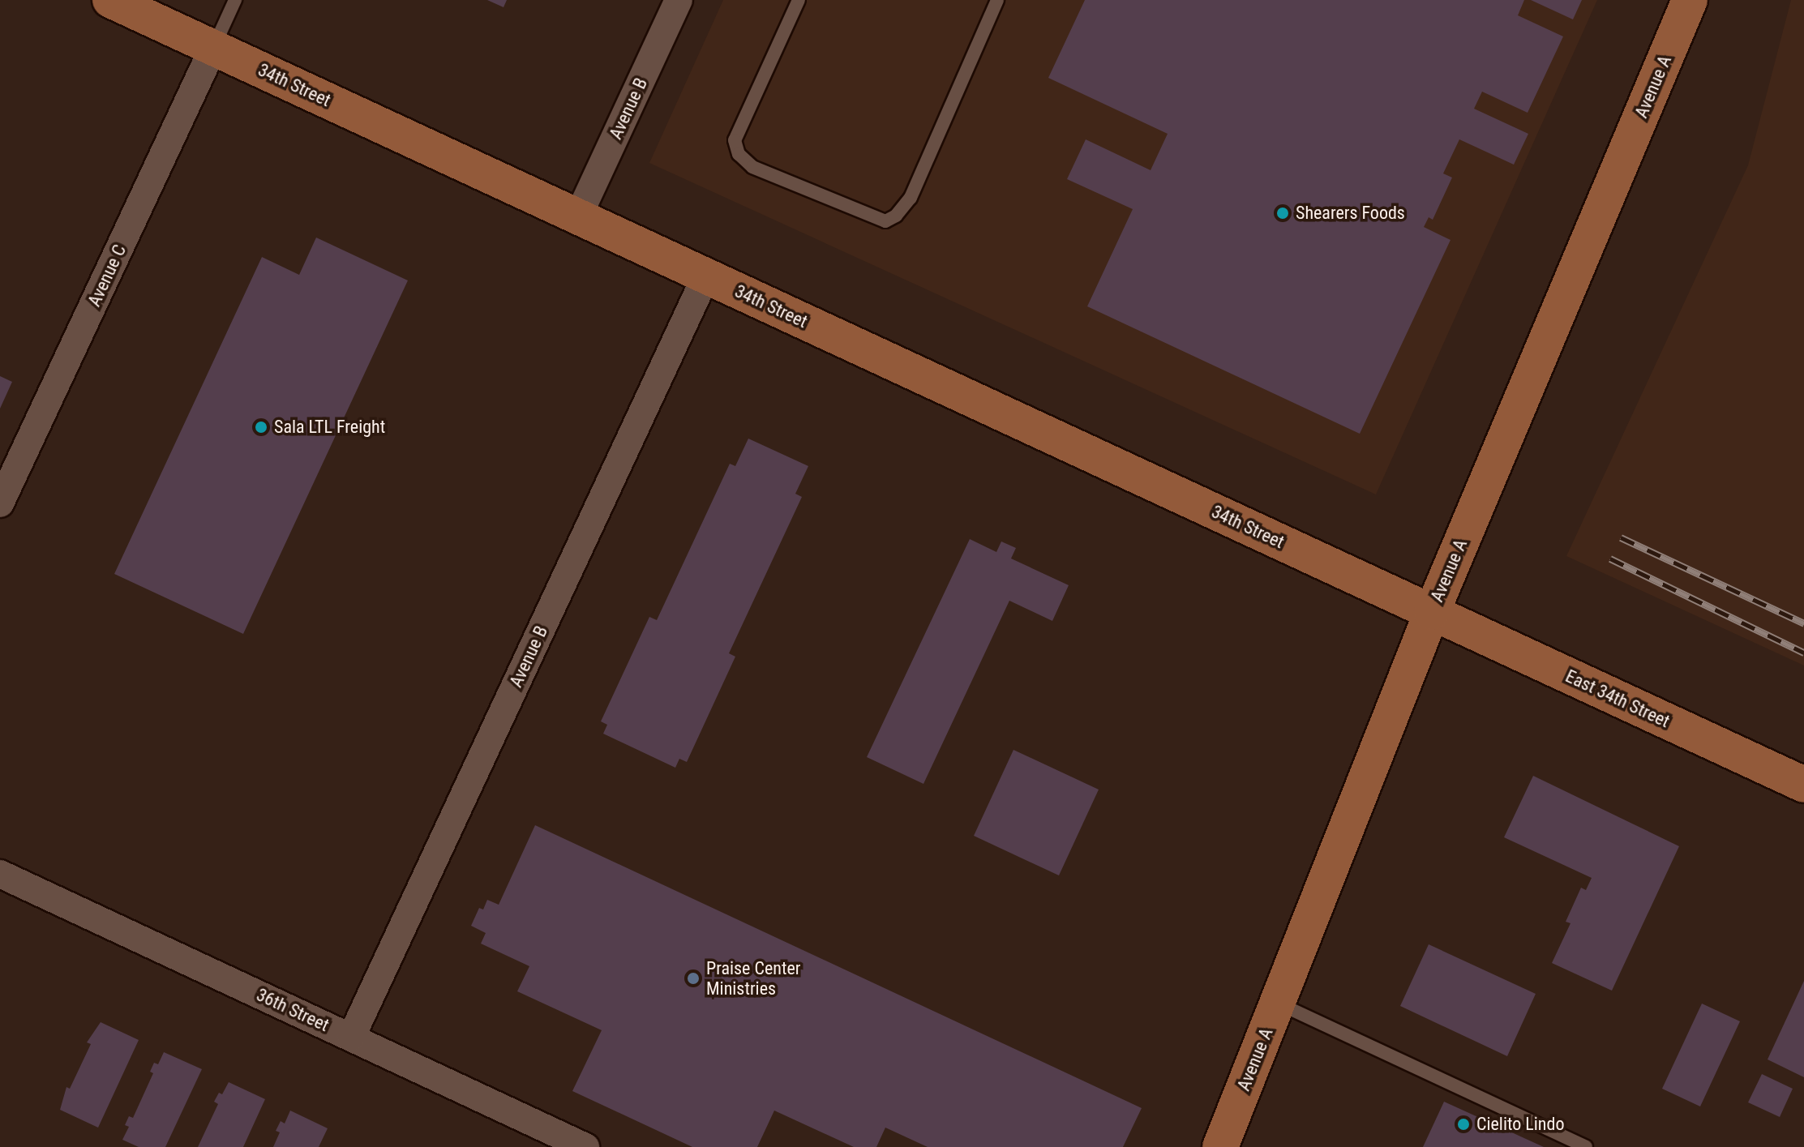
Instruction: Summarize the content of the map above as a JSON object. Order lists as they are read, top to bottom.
{
  "streets": {
    "main road": ["34th Street", "Avenue A", "East 34th Street"],
    "street": ["Avenue B", "Avenue C", "36th Street"]
  },
  "crossings": [
    ["34th Street", "Avenue A"],
    ["34th Street", "Avenue B"],
    ["34th Street", "Avenue C"],
    ["34th Street", "East 34th Street"],
    ["Avenue A", "East 34th Street"],
    ["Avenue B", "36th Street"]
  ],
  "places": [
    "Shearers Foods",
    "Sala LTL Freight",
    "Praise Center Ministries",
    "Cielito Lindo"
  ]
}
